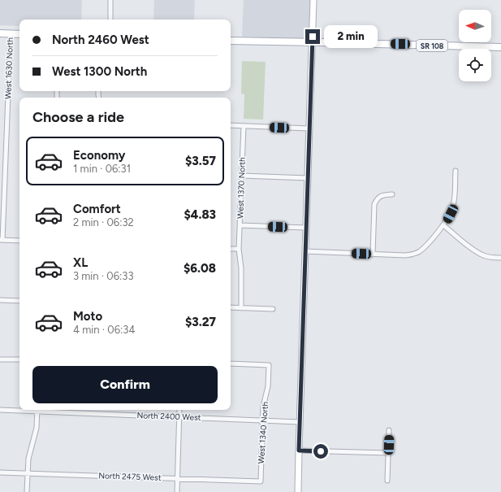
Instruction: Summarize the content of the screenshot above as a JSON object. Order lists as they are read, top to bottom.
{
  "streets": {
    "main road": ["SR 108"],
    "street": [
      "West 1630 North",
      "West 1370 North",
      "North 2400 West",
      "West 1340 North",
      "North 2475 West"
    ]
  },
  "crossings": [
    ["North 2400 West", "West 1340 North"],
    ["West 1340 North", "North 2475 West"]
  ],
  "north": "left",
  "page": {
    "banner": ["North 2460 West", "West 1300 North"],
    "bubble": "2 min",
    "heading": "Choose a ride",
    "list": [
      {
        "name": "Economy",
        "note": "1 min · 06:31",
        "value": "$3.57"
      },
      {
        "name": "Comfort",
        "note": "2 min · 06:32",
        "value": "$4.83"
      },
      {
        "name": "XL",
        "note": "3 min · 06:33",
        "value": "$6.08"
      },
      {
        "name": "Moto",
        "note": "4 min · 06:34",
        "value": "$3.27"
      }
    ],
    "buttons": "Confirm"
  }
}
